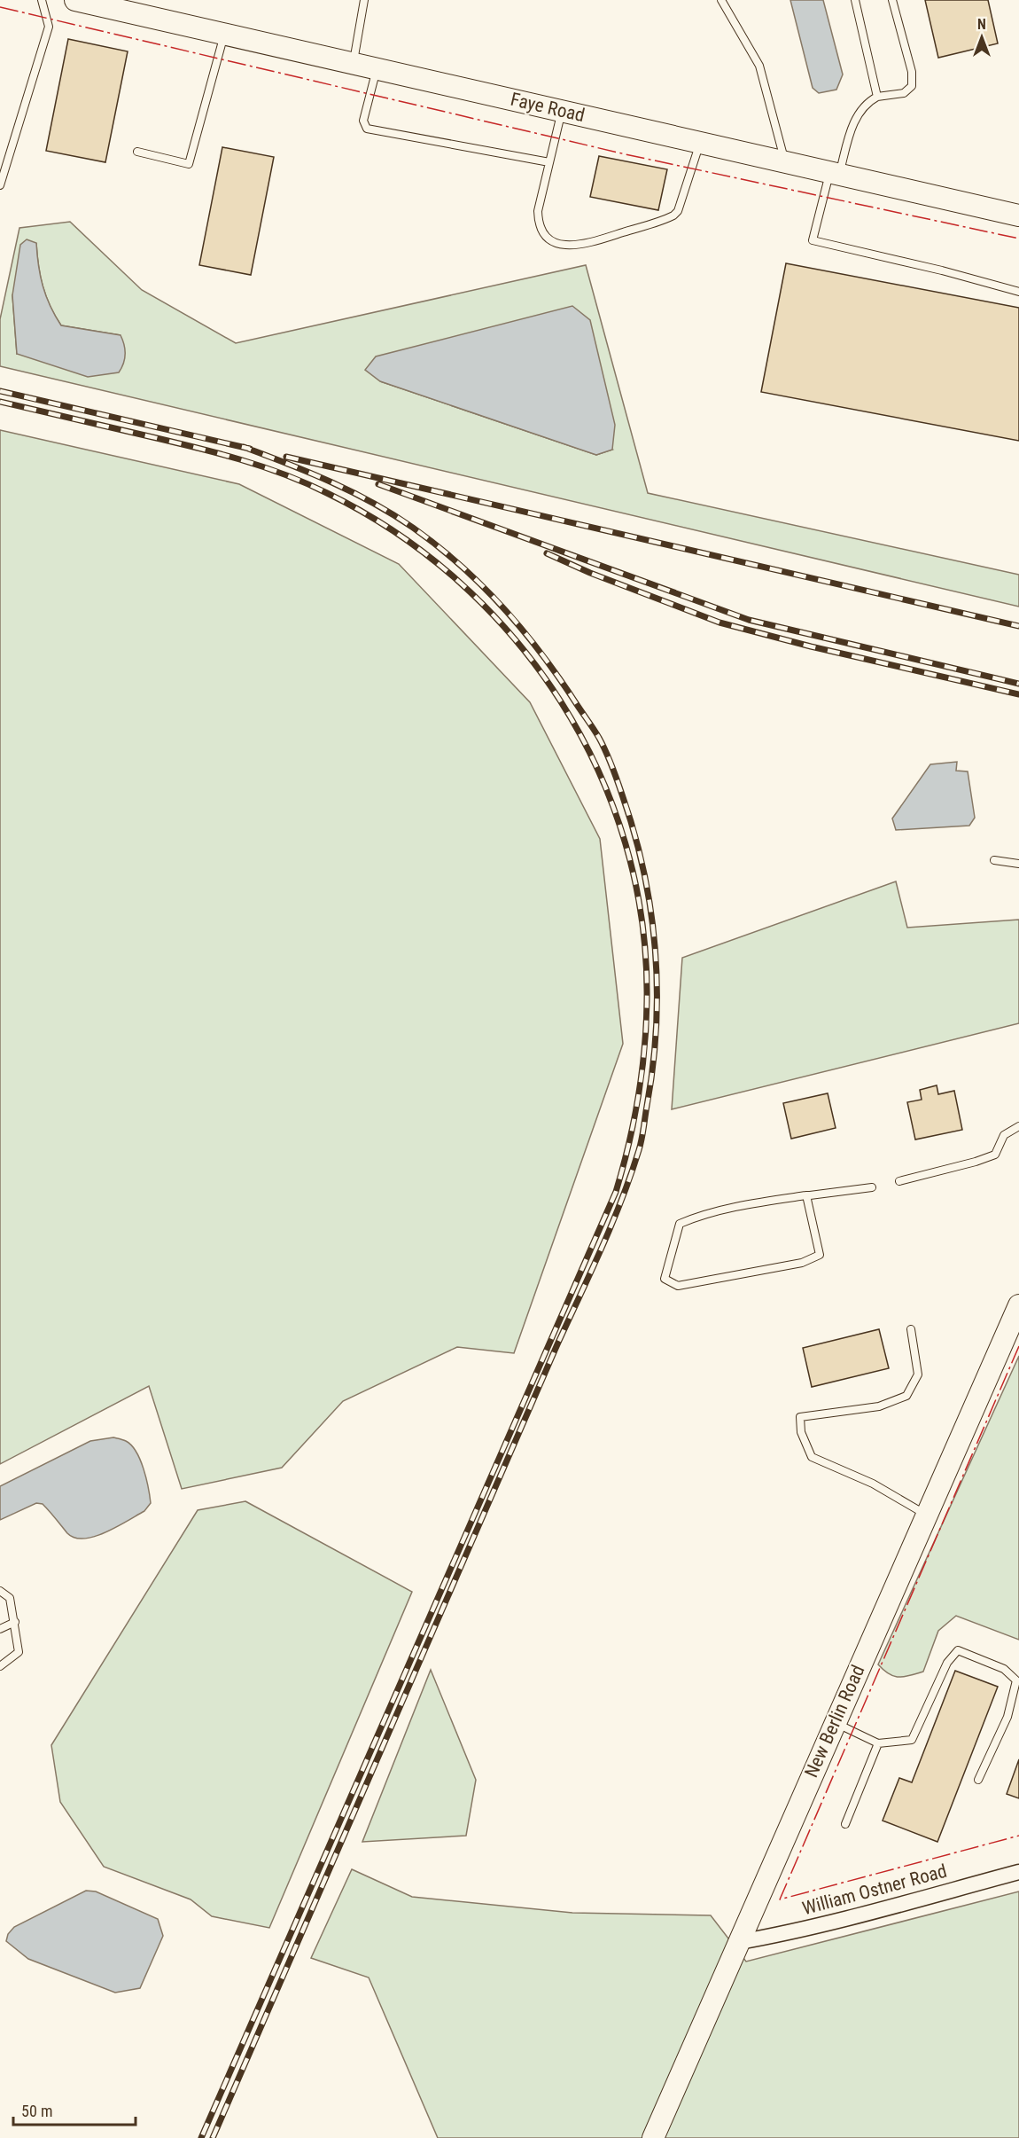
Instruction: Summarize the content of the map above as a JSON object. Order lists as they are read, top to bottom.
{
  "streets": {
    "street": ["Faye Road", "New Berlin Road", "William Ostner Road"]
  },
  "crossings": [
    ["New Berlin Road", "William Ostner Road"]
  ],
  "scale_bar": "50 m",
  "north": "top"
}
